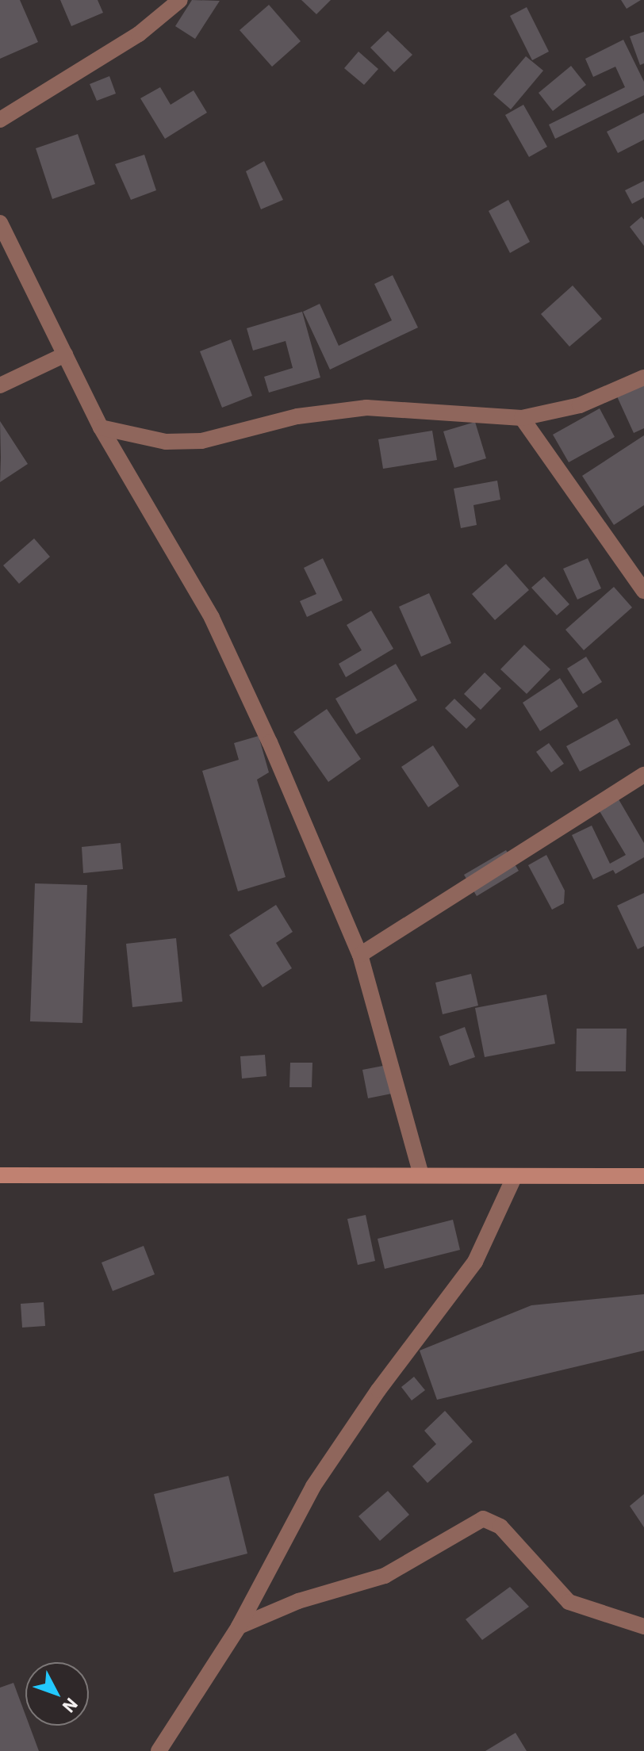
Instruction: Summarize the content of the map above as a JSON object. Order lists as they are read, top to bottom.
{
  "north": "bottom right"
}
